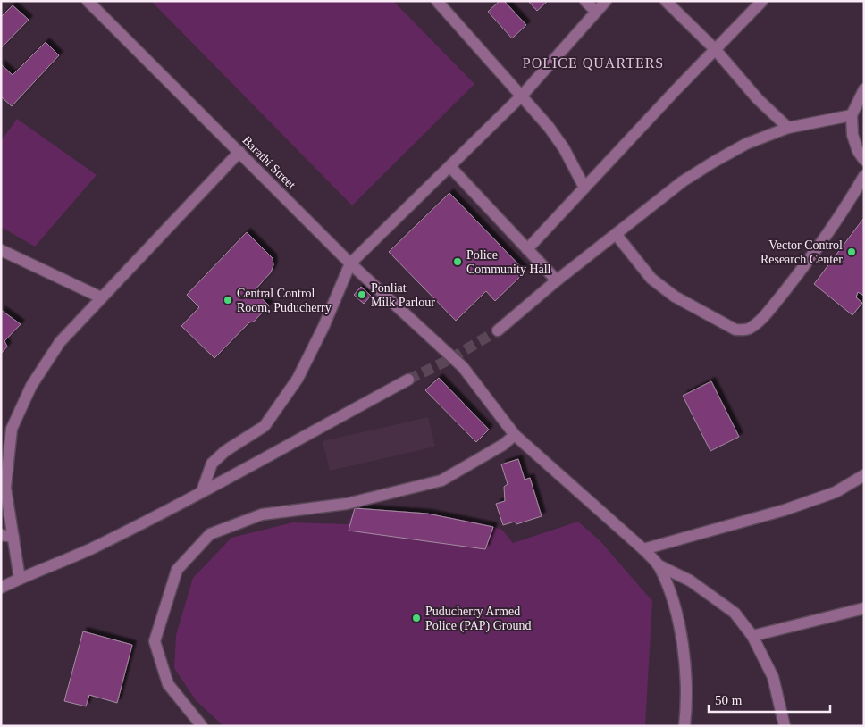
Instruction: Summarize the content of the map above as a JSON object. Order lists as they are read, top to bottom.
{
  "streets": {
    "street": ["Barathi Street"]
  },
  "districts": ["POLICE QUARTERS"],
  "places": [
    "Vector Control Research Center",
    "Police Community Hall",
    "Ponliat Milk Parlour",
    "Central Control Room, Puducherry",
    "Puducherry Armed Police (PAP) Ground"
  ],
  "scale_bar": "50 m"
}
